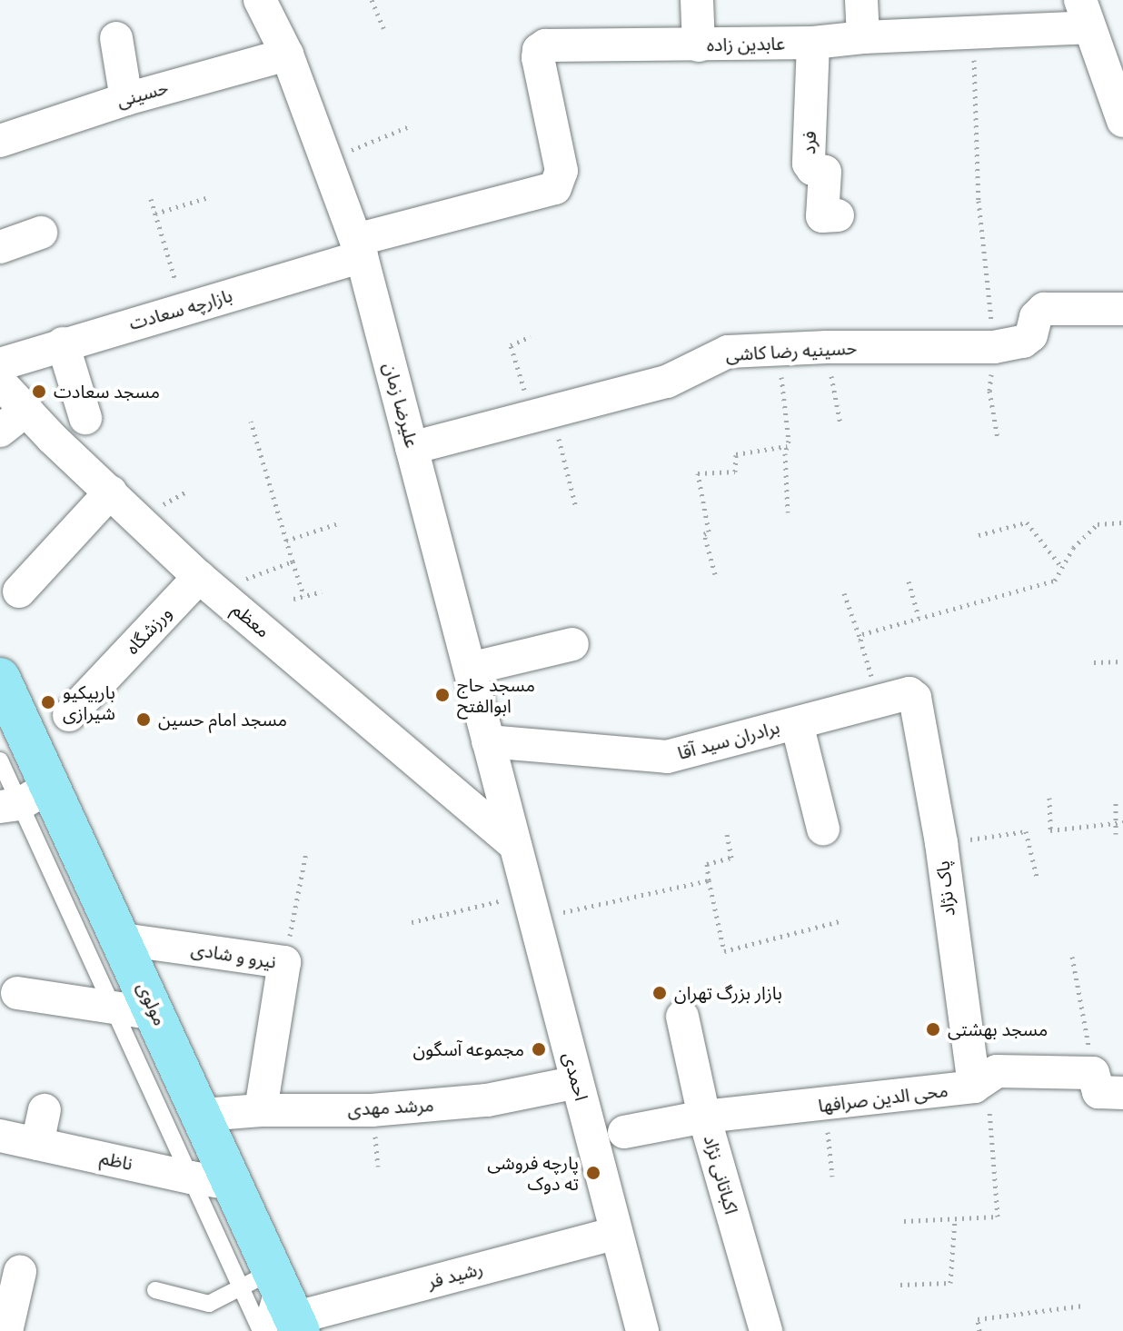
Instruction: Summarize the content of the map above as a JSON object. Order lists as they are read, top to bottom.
{
  "streets": {
    "main road": ["مولوی"],
    "street": [
      "عابدین زاده",
      "حسینی",
      "فرد",
      "بازارچه سعادت",
      "حسینیه رضا کاشی",
      "علیرضا زمان",
      "معظم",
      "ورزشگاه",
      "برادران سید آقا",
      "پاک نژاد",
      "نیرو و شادی",
      "احمدی",
      "محی الدین صرافها",
      "مرشد مهدی",
      "ناظم",
      "اکباتانی نژاد",
      "رشید فر"
    ]
  },
  "crossings": [
    ["عابدین زاده", "فرد"],
    ["عابدین زاده", "بازارچه سعادت"],
    ["حسینی", "علیرضا زمان"],
    ["بازارچه سعادت", "علیرضا زمان"],
    ["حسینیه رضا کاشی", "علیرضا زمان"],
    ["علیرضا زمان", "معظم"],
    ["علیرضا زمان", "برادران سید آقا"],
    ["علیرضا زمان", "احمدی"],
    ["معظم", "ورزشگاه"],
    ["معظم", "احمدی"],
    ["برادران سید آقا", "پاک نژاد"],
    ["پاک نژاد", "محی الدین صرافها"],
    ["نیرو و شادی", "مولوی"],
    ["نیرو و شادی", "مرشد مهدی"],
    ["مولوی", "مرشد مهدی"],
    ["مولوی", "ناظم"],
    ["مولوی", "رشید فر"],
    ["احمدی", "مرشد مهدی"],
    ["احمدی", "رشید فر"],
    ["محی الدین صرافها", "اکباتانی نژاد"]
  ],
  "places": [
    "مسجد سعادت",
    "مسجد حاج ابوالفتح",
    "باربیکیو شیرازی",
    "مسجد امام حسین",
    "بازار بزرگ تهران",
    "مسجد بهشتی",
    "مجموعه آسگون",
    "پارچه فروشی ته دوک"
  ]
}
